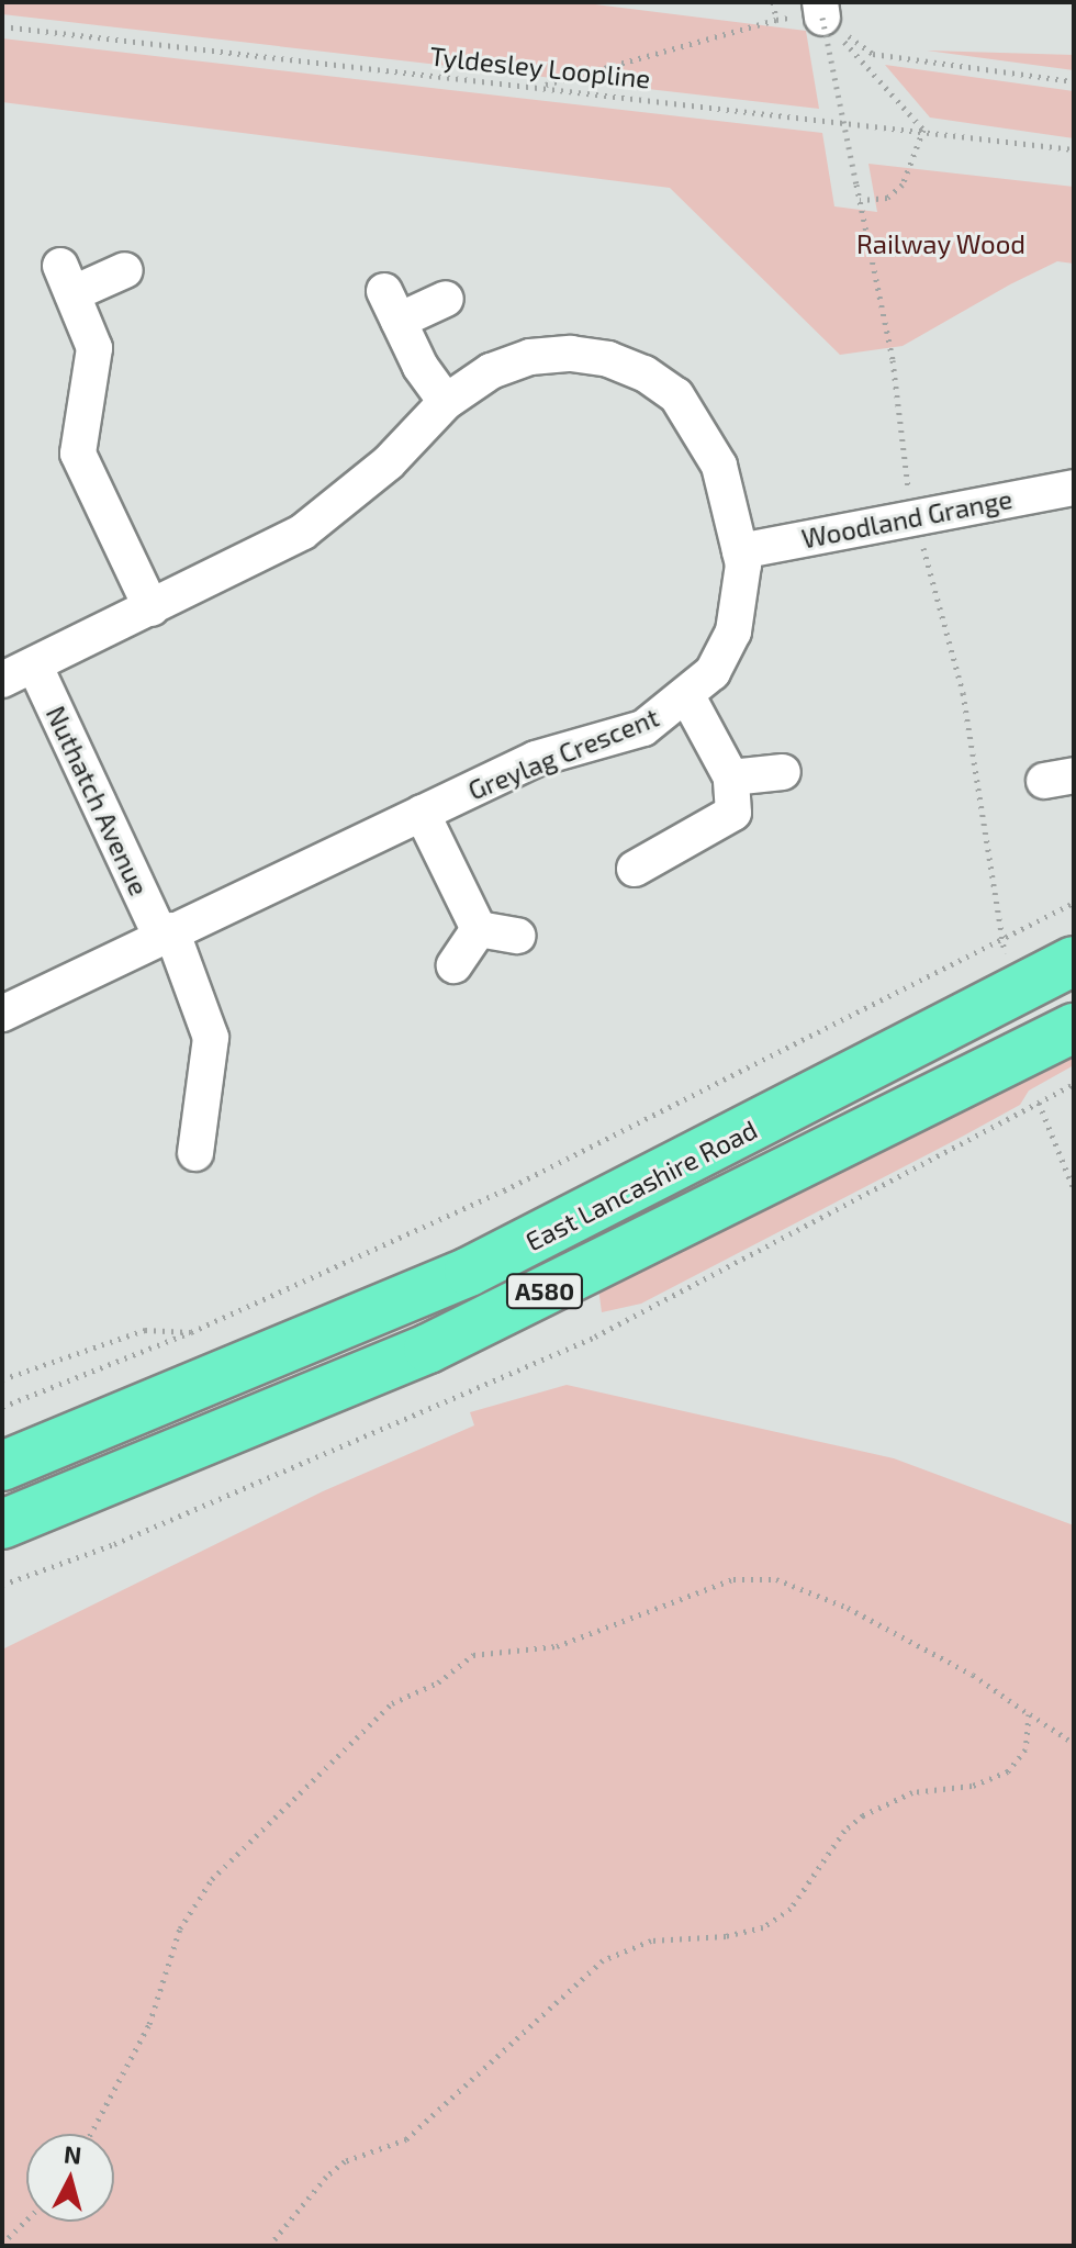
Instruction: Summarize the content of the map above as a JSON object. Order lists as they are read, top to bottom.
{
  "streets": {
    "highway": ["East Lancashire Road", "A580"],
    "street": ["Woodland Grange", "Greylag Crescent", "Nuthatch Avenue"],
    "path": ["Tyldesley Loopline"]
  },
  "crossings": [
    ["Woodland Grange", "Greylag Crescent"],
    ["Greylag Crescent", "Nuthatch Avenue"]
  ],
  "parks": ["Railway Wood"],
  "north": "top"
}
